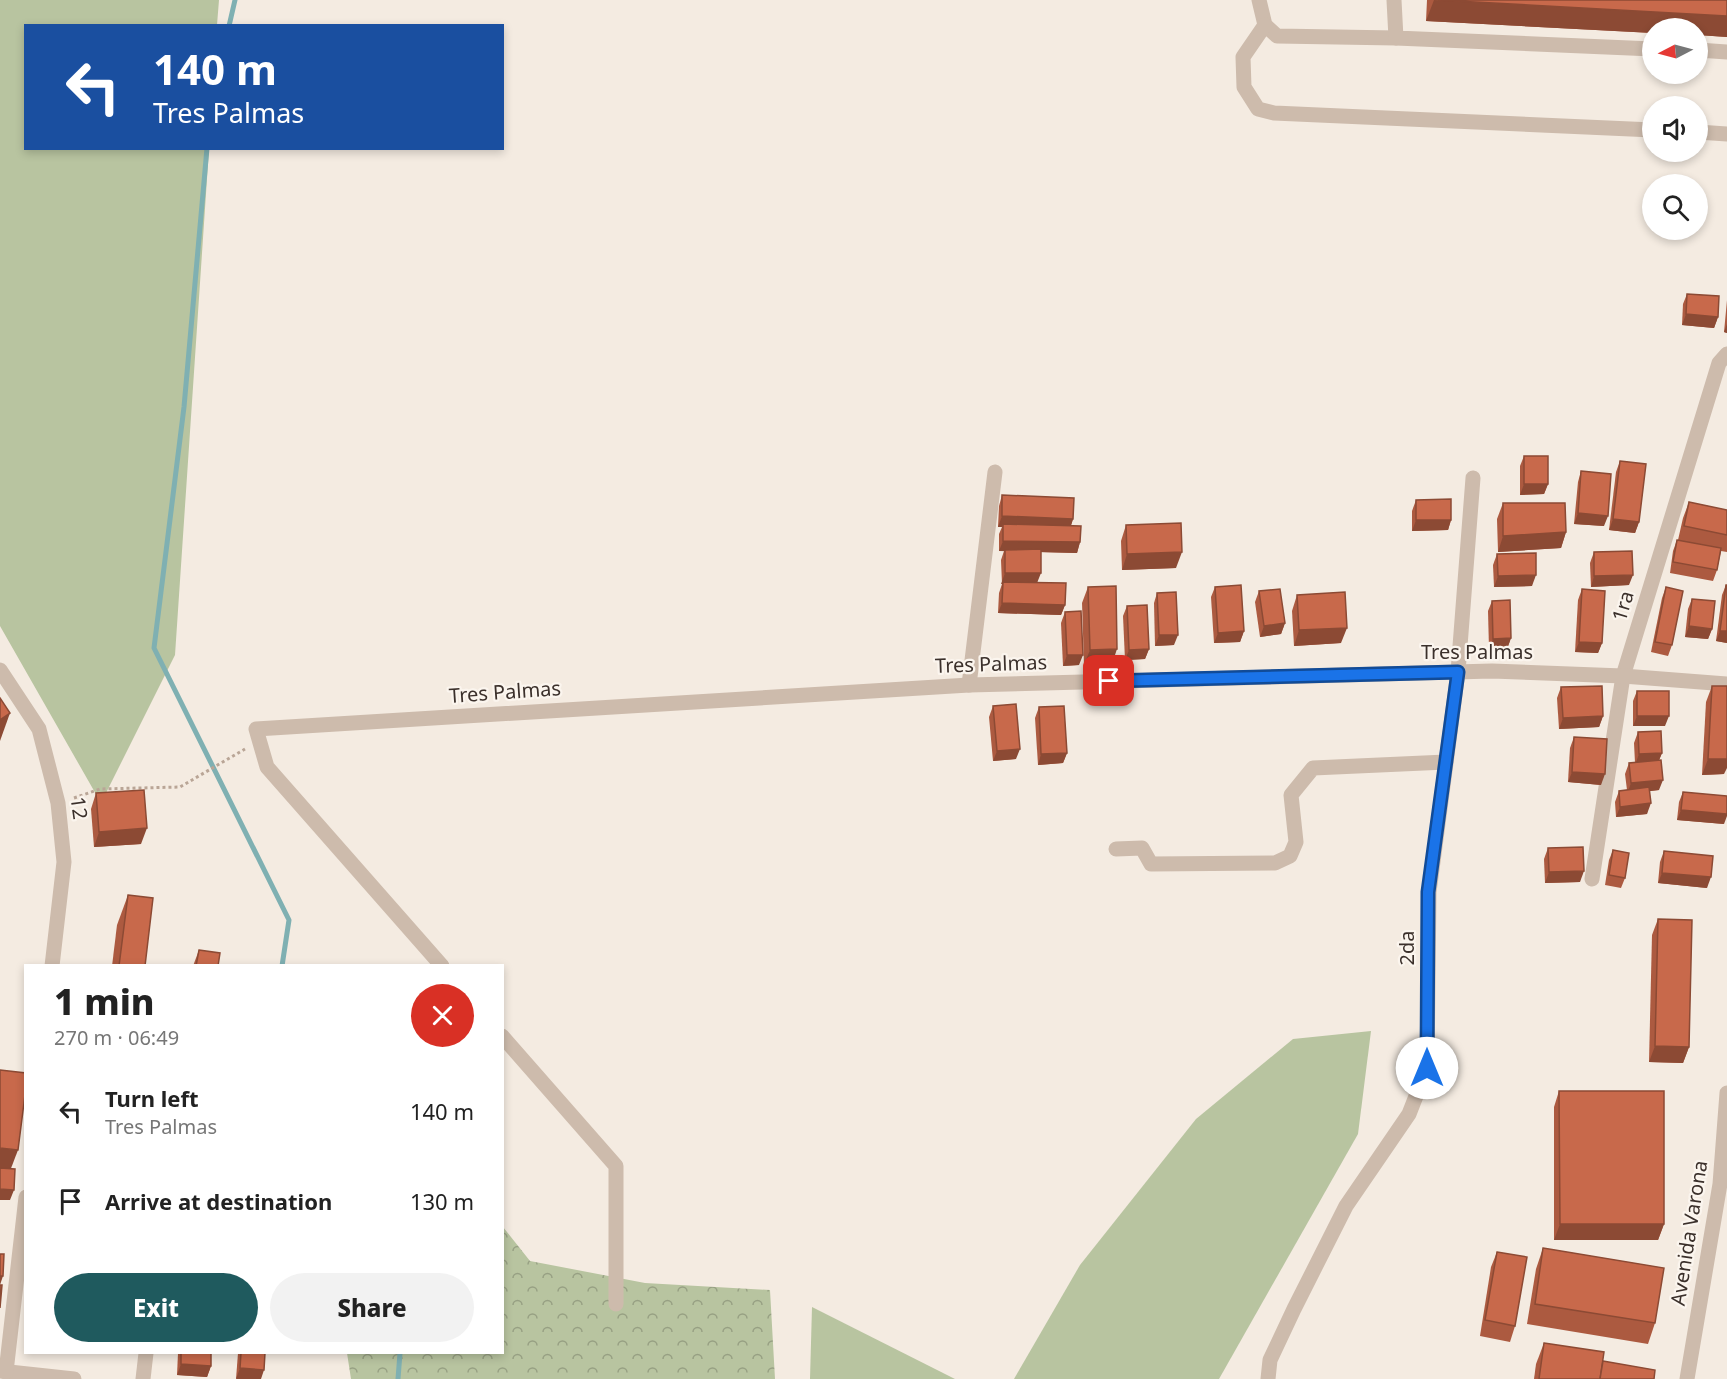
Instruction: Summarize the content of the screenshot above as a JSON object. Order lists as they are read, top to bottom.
{
  "streets": {
    "street": [
      "1ra",
      "Tres Palmas",
      "12",
      "2da",
      "Avenida Varona"
    ]
  },
  "crossings": [
    ["1ra", "Tres Palmas"],
    ["Tres Palmas", "2da"]
  ],
  "north": "left",
  "page": {
    "turn": ["140 m", "Tres Palmas"],
    "heading": ["1 min", "270 m · 06:49"],
    "list": [
      {
        "name": "Turn left",
        "note": "Tres Palmas",
        "value": "140 m"
      },
      {
        "name": "Arrive at destination",
        "value": "130 m"
      }
    ],
    "buttons": ["Exit", "Share"]
  }
}
